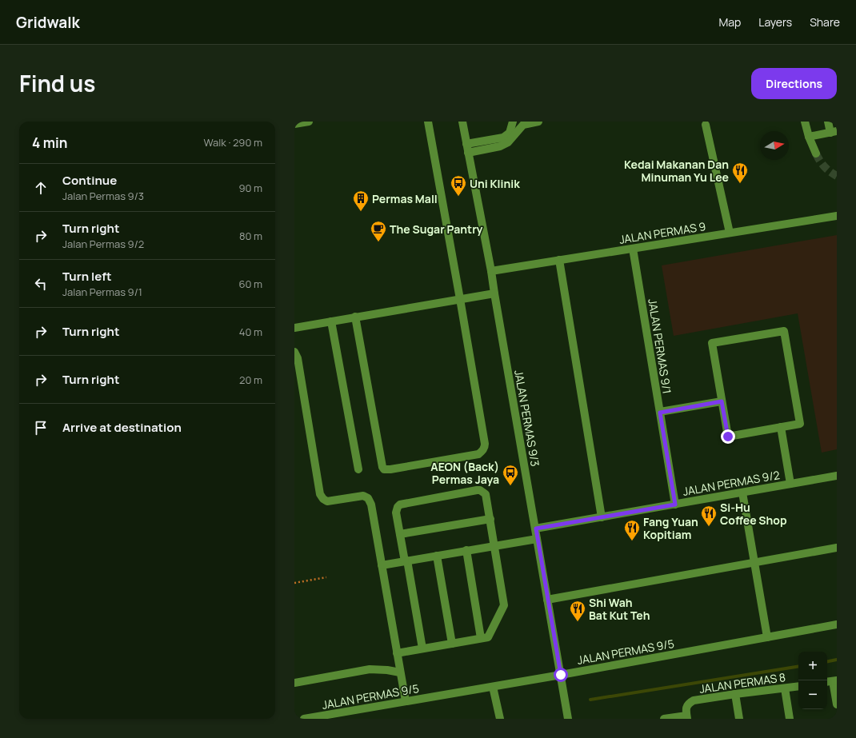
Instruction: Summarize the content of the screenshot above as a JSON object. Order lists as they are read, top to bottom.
{
  "streets": {
    "street": [
      "JALAN PERMAS 9",
      "JALAN PERMAS 9/1",
      "JALAN PERMAS 9/3",
      "JALAN PERMAS 9/2",
      "JALAN PERMAS 9/5",
      "JALAN PERMAS 8"
    ]
  },
  "crossings": [
    ["JALAN PERMAS 9", "JALAN PERMAS 9/1"],
    ["JALAN PERMAS 9", "JALAN PERMAS 9/3"],
    ["JALAN PERMAS 9/1", "JALAN PERMAS 9/2"],
    ["JALAN PERMAS 9/3", "JALAN PERMAS 9/2"],
    ["JALAN PERMAS 9/3", "JALAN PERMAS 9/5"]
  ],
  "places": {
    "restaurant": [
      "Kedai Makanan Dan Minuman Yu Lee",
      "Si-Hu Coffee Shop",
      "Fang Yuan Kopitiam",
      "Shi Wah Bat Kut Teh"
    ],
    "bus stop": ["Uni Klinik", "AEON (Back) Permas Jaya"],
    "building": ["Permas Mall"],
    "cafe": ["The Sugar Pantry"]
  },
  "north": "right",
  "page": {
    "header": "Gridwalk",
    "nav": ["Map", "Layers", "Share"],
    "title": "Find us",
    "buttons": "Directions",
    "heading": ["4 min", "Walk · 290 m"],
    "list": [
      ["Continue", "Jalan Permas 9/3", "90 m"],
      ["Turn right", "Jalan Permas 9/2", "80 m"],
      ["Turn left", "Jalan Permas 9/1", "60 m"],
      ["Turn right", "40 m"],
      ["Turn right", "20 m"],
      "Arrive at destination"
    ],
    "map_buttons": ["+", "−"]
  }
}
